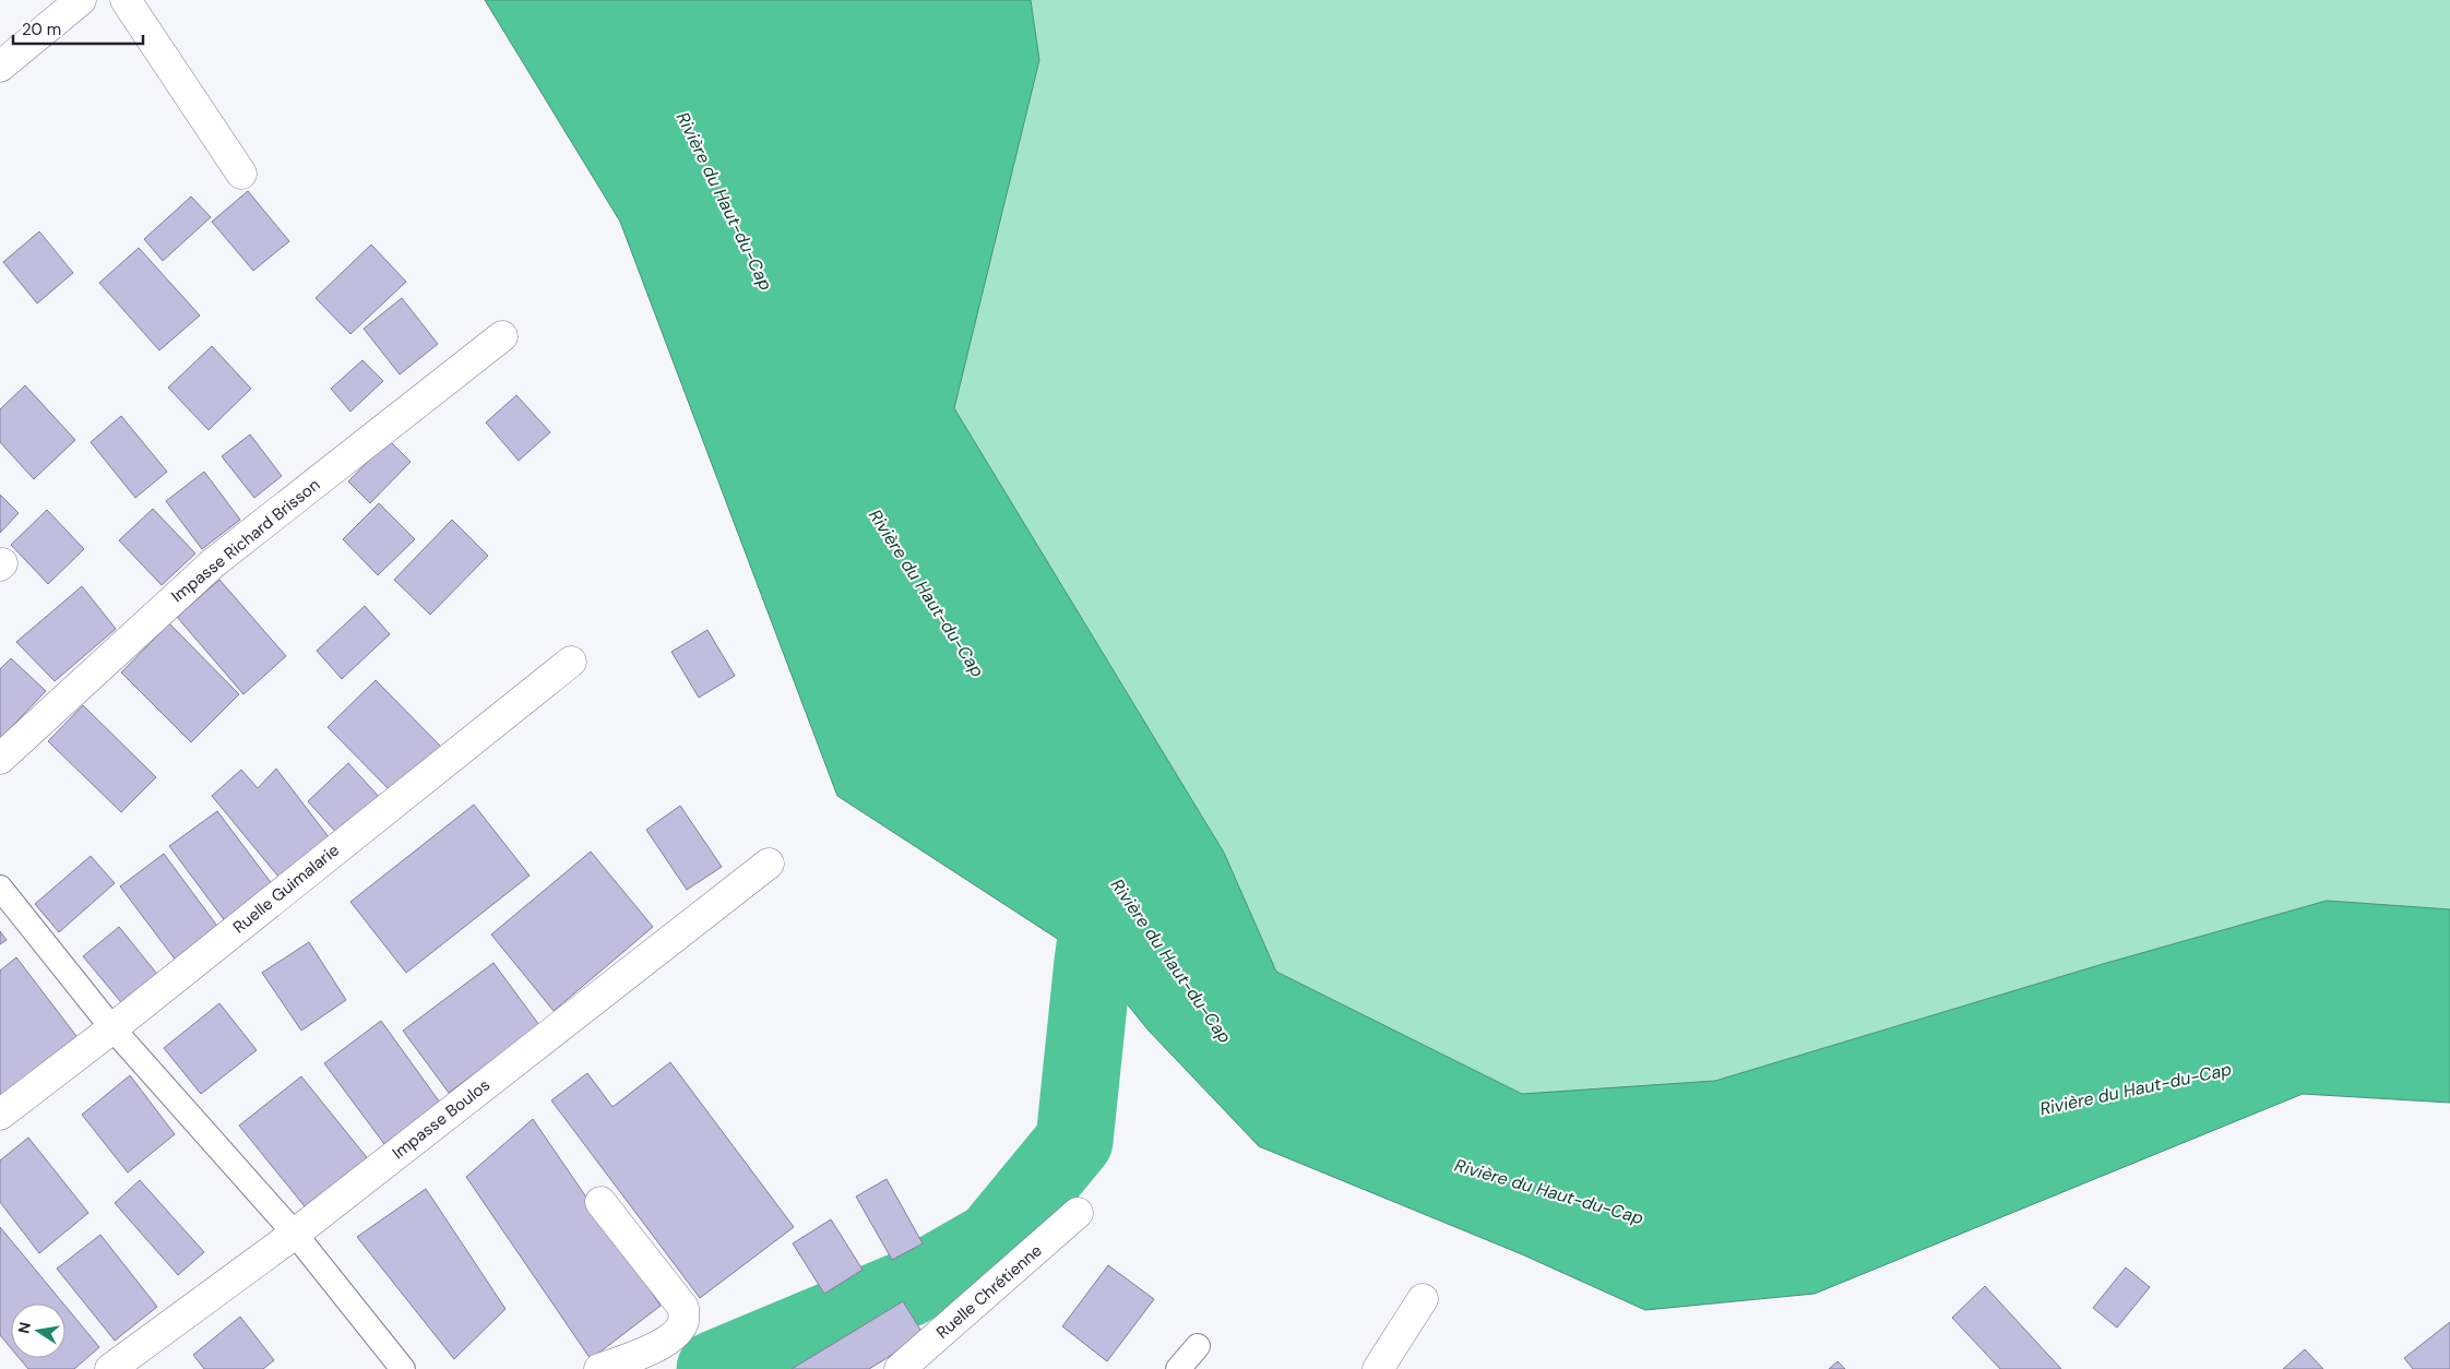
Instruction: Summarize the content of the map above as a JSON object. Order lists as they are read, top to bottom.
{
  "streets": {
    "street": [
      "Impasse Richard Brisson",
      "Ruelle Guimalarie",
      "Impasse Boulos",
      "Ruelle Chrétienne"
    ]
  },
  "water": ["Rivière du Haut-du-Cap"],
  "scale_bar": "20 m",
  "north": "left"
}
